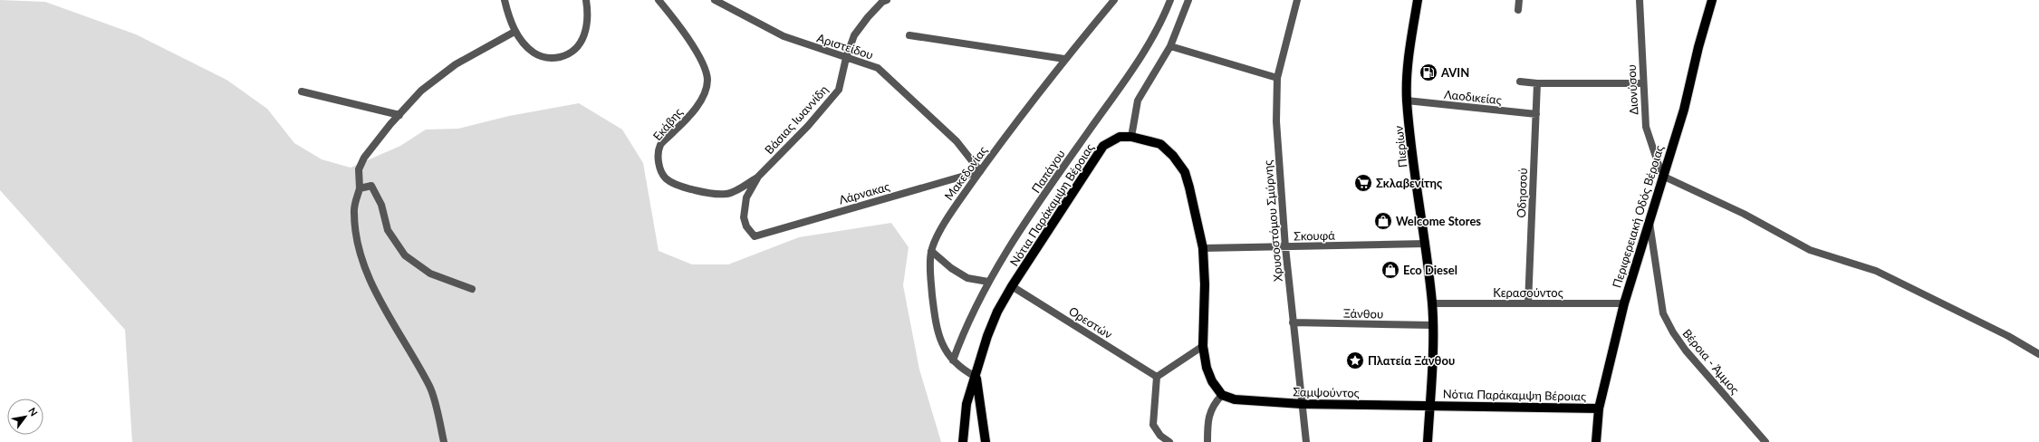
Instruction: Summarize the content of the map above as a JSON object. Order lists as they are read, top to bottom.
{
  "streets": {
    "main road": [
      "Πιερίων",
      "Νότια Παράκαμψη Βέροιας",
      "Περιφερειακή Οδός Βέροιας",
      "Σαμψούντος"
    ],
    "street": [
      "Αριστείδου",
      "Διονύσου",
      "Λαοδικείας",
      "Βάσιας Ιωαννίδη",
      "Εκάβης",
      "Παπάγου",
      "Μακεδονίας",
      "Λάρνακας",
      "Οδησσού",
      "Χρυσοστόμου Σμύρνης",
      "Σκουφά",
      "Κερασούντος",
      "Ξάνθου",
      "Ορεστών",
      "Βέροια - Άμμος"
    ]
  },
  "crossings": [
    ["Αριστείδου", "Βάσιας Ιωαννίδη"],
    ["Αριστείδου", "Μακεδονίας"],
    ["Αριστείδου", "Λάρνακας"],
    ["Διονύσου", "Περιφερειακή Οδός Βέροιας"],
    ["Λαοδικείας", "Πιερίων"],
    ["Λαοδικείας", "Οδησσού"],
    ["Βάσιας Ιωαννίδη", "Εκάβης"],
    ["Βάσιας Ιωαννίδη", "Λάρνακας"],
    ["Πιερίων", "Νότια Παράκαμψη Βέροιας"],
    ["Πιερίων", "Σκουφά"],
    ["Πιερίων", "Κερασούντος"],
    ["Πιερίων", "Ξάνθου"],
    ["Πιερίων", "Σαμψούντος"],
    ["Παπάγου", "Μακεδονίας"],
    ["Μακεδονίας", "Λάρνακας"],
    ["Μακεδονίας", "Νότια Παράκαμψη Βέροιας"],
    ["Οδησσού", "Κερασούντος"],
    ["Νότια Παράκαμψη Βέροιας", "Περιφερειακή Οδός Βέροιας"],
    ["Νότια Παράκαμψη Βέροιας", "Σκουφά"],
    ["Νότια Παράκαμψη Βέροιας", "Ορεστών"],
    ["Νότια Παράκαμψη Βέροιας", "Σαμψούντος"],
    ["Περιφερειακή Οδός Βέροιας", "Κερασούντος"],
    ["Περιφερειακή Οδός Βέροιας", "Βέροια - Άμμος"],
    ["Χρυσοστόμου Σμύρνης", "Σκουφά"],
    ["Χρυσοστόμου Σμύρνης", "Ξάνθου"],
    ["Χρυσοστόμου Σμύρνης", "Σαμψούντος"]
  ],
  "places": {
    "fuel station": ["AVIN"],
    "supermarket": ["Σκλαβενίτης"],
    "shop": ["Welcome Stores", "Eco Diesel"],
    "place": ["Πλατεία Ξάνθου"]
  },
  "north": "top right"
}
